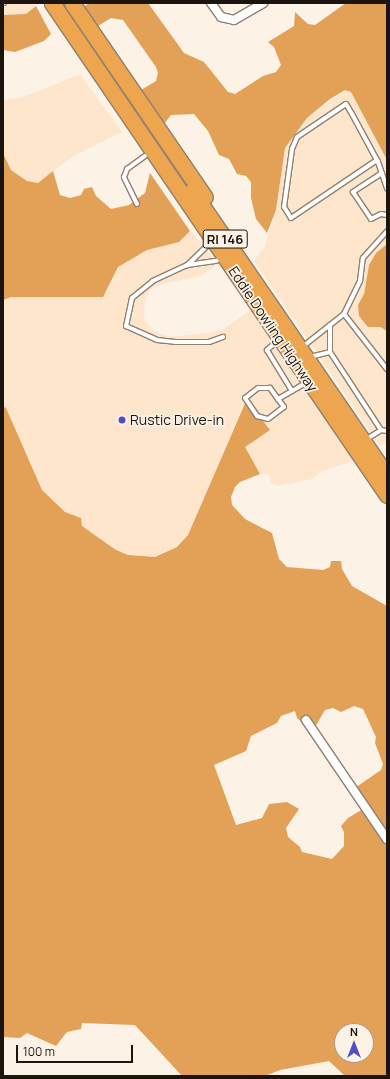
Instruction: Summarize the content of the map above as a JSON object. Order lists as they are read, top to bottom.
{
  "streets": {
    "highway": ["RI 146", "Eddie Dowling Highway"]
  },
  "places": ["Rustic Drive-in"],
  "scale_bar": "100 m",
  "north": "top"
}
